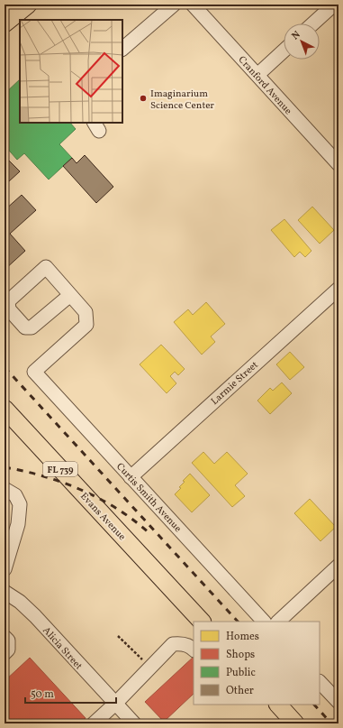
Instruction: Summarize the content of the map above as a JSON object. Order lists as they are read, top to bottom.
{
  "streets": {
    "main road": ["FL 739", "Evans Avenue"],
    "street": [
      "Cranford Avenue",
      "Larmie Street",
      "Curtis Smith Avenue",
      "Alicia Street"
    ]
  },
  "crossings": [
    ["Larmie Street", "Curtis Smith Avenue"]
  ],
  "places": ["Imaginarium Science Center"],
  "legend": [
    "Homes",
    "Shops",
    "Public",
    "Other"
  ],
  "scale_bar": "50 m",
  "north": "top left"
}
